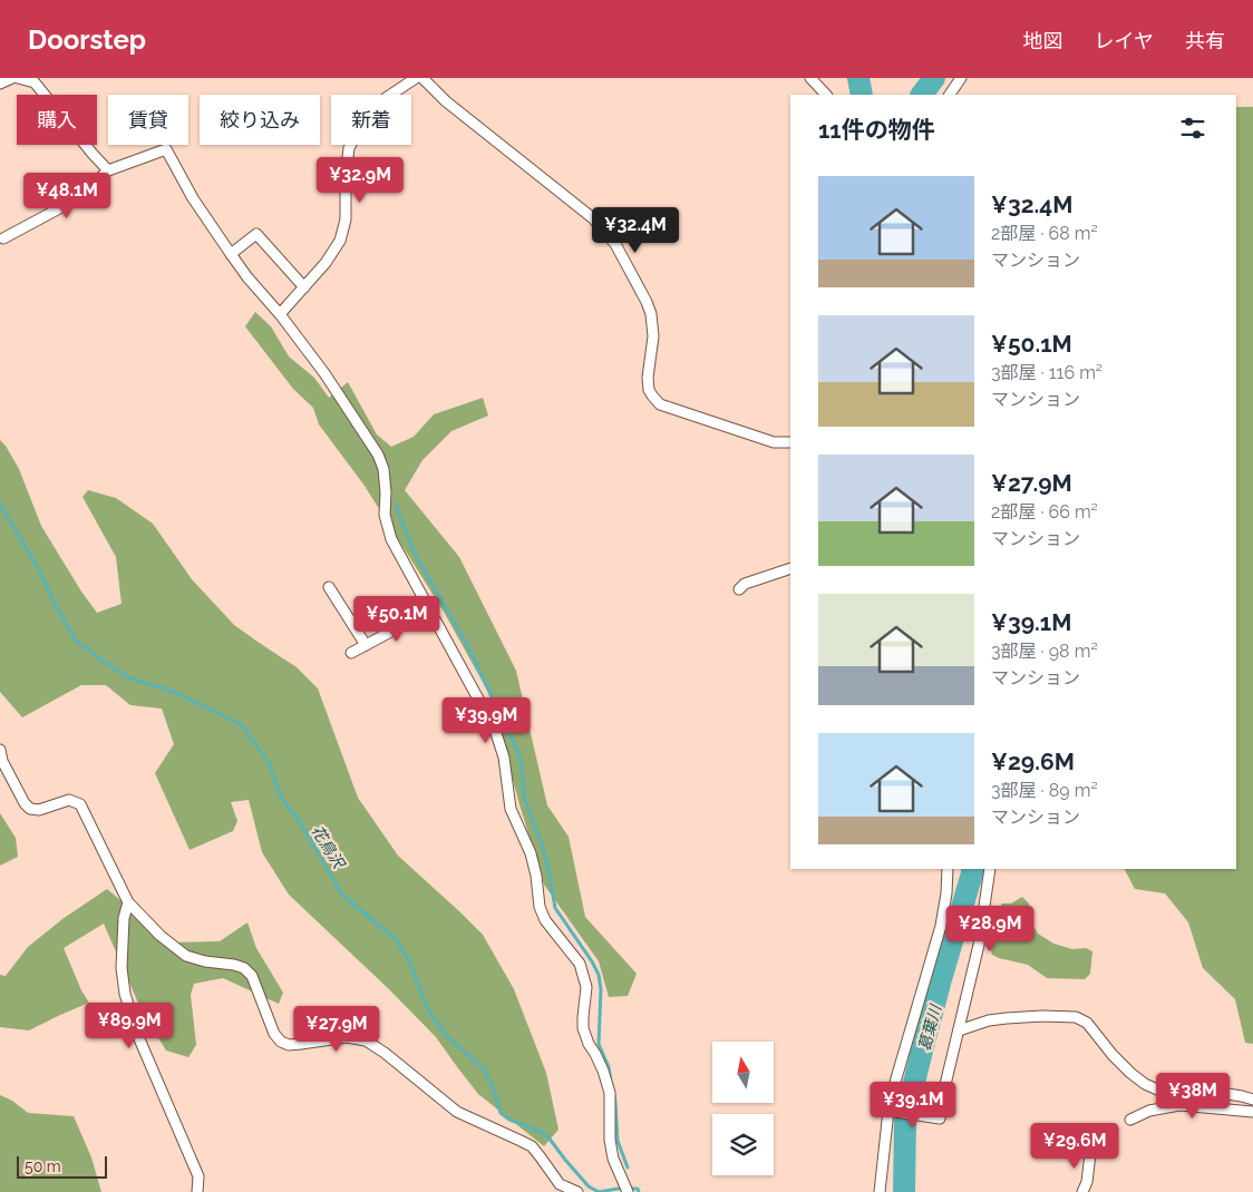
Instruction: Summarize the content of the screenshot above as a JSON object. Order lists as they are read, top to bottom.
{
  "water": ["花鳥沢", "葛葉川"],
  "scale_bar": "50 m",
  "north": "top",
  "page": {
    "header": "Doorstep",
    "nav": ["地図", "レイヤ", "共有"],
    "chip": [
      "購入",
      "賃貸",
      "絞り込み",
      "新着"
    ],
    "heading": "11件の物件",
    "price": [
      "¥32.9M",
      "¥48.1M",
      "¥32.4M",
      "¥50.1M",
      "¥39.9M",
      "¥28.9M",
      "¥89.9M",
      "¥27.9M",
      "¥38M",
      "¥39.1M",
      "¥29.6M"
    ],
    "list": [
      {
        "name": "¥32.4M",
        "note": "2部屋 · 68 m² · マンション"
      },
      {
        "name": "¥50.1M",
        "note": "3部屋 · 116 m² · マンション"
      },
      {
        "name": "¥27.9M",
        "note": "2部屋 · 66 m² · マンション"
      },
      {
        "name": "¥39.1M",
        "note": "3部屋 · 98 m² · マンション"
      },
      {
        "name": "¥29.6M",
        "note": "3部屋 · 89 m² · マンション"
      }
    ],
    "scale": "50 m"
  }
}
